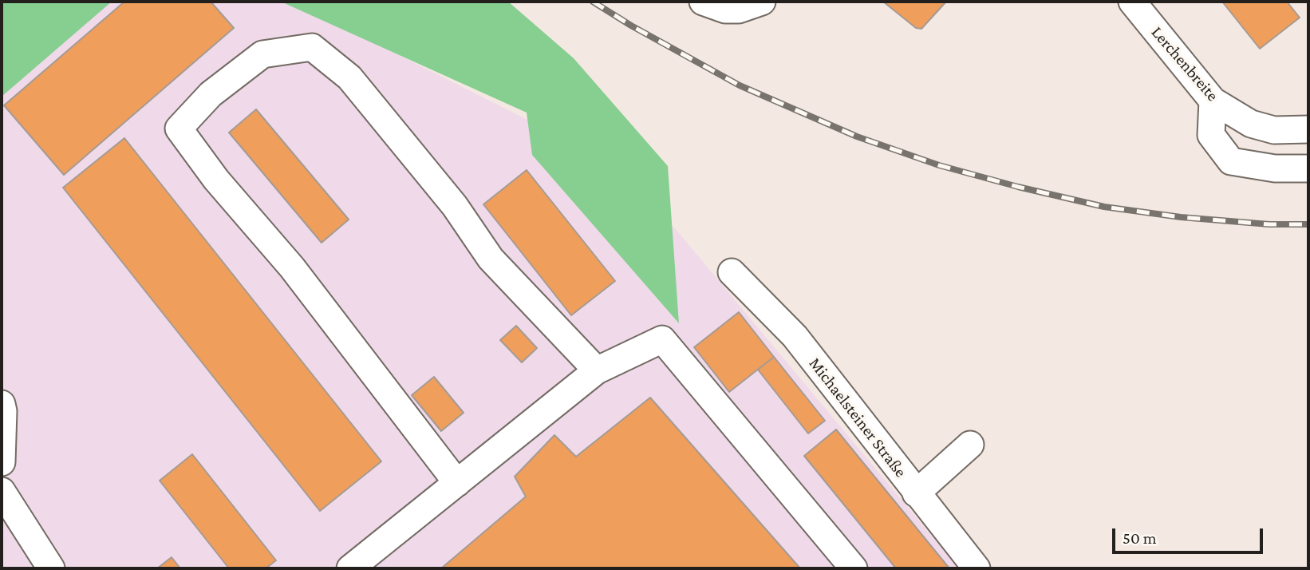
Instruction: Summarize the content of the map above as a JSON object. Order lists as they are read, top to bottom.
{
  "streets": {
    "street": ["Lerchenbreite", "Michaelsteiner Straße"]
  },
  "scale_bar": "50 m"
}
